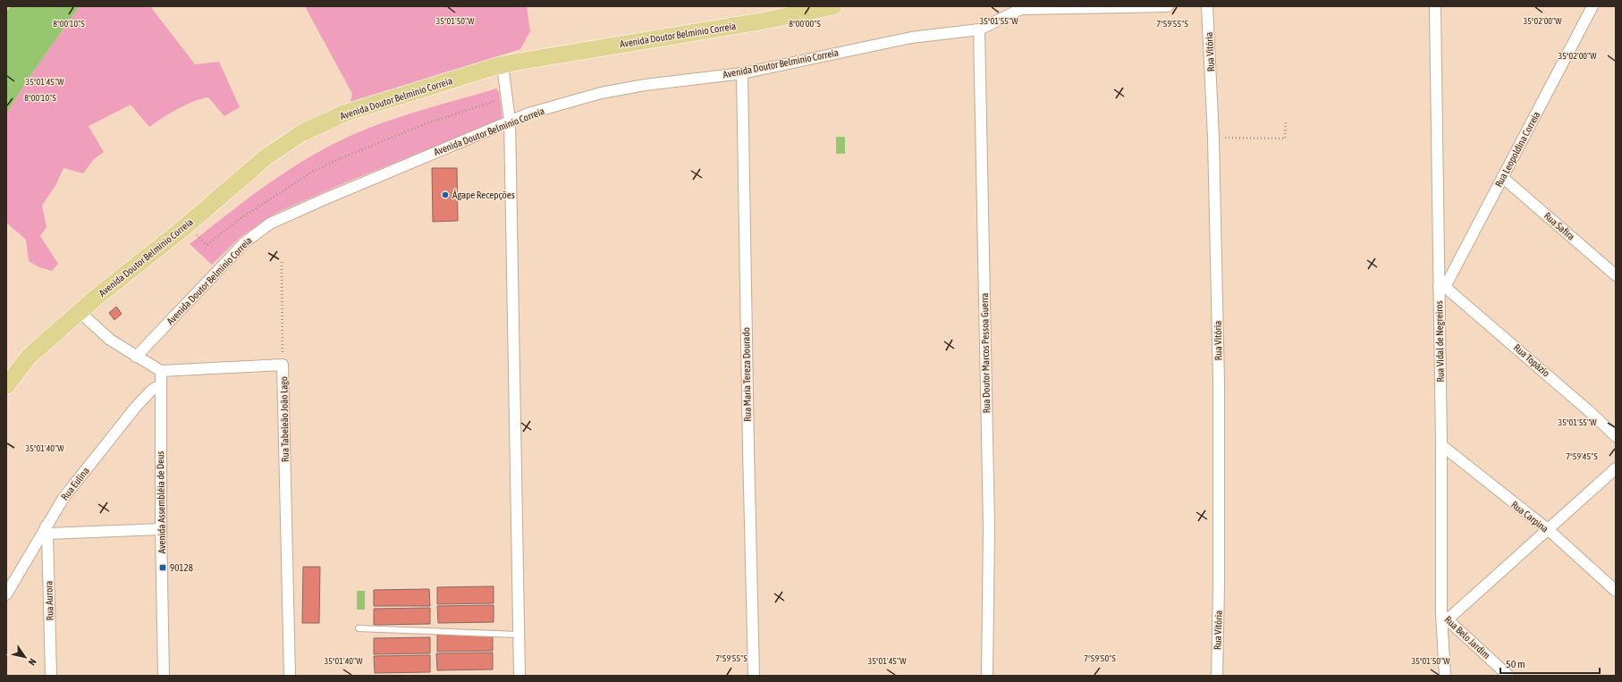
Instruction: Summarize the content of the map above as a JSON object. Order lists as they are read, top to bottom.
{
  "streets": {
    "main road": ["Avenida Doutor Belmínio Correia"],
    "street": [
      "Rua Vitória",
      "Avenida Doutor Belminio Correia",
      "Rua Leopoldina Correia",
      "Rua Safira",
      "Rua Vidal de Negreiros",
      "Rua Doutor Marcos Pessoa Guerra",
      "Rua Topázio",
      "Rua Maria Tereza Dourado",
      "Rua Tabeleão João Lago",
      "Rua Eulina",
      "Avenida Assembléia de Deus",
      "Rua Carpina",
      "Rua Aurora",
      "Rua Belo Jardim"
    ]
  },
  "crossings": [
    ["Avenida Doutor Belminio Correia", "Rua Doutor Marcos Pessoa Guerra"],
    ["Avenida Doutor Belminio Correia", "Rua Maria Tereza Dourado"],
    ["Rua Leopoldina Correia", "Rua Safira"],
    ["Rua Leopoldina Correia", "Rua Vidal de Negreiros"],
    ["Rua Leopoldina Correia", "Rua Topázio"],
    ["Rua Vidal de Negreiros", "Rua Topázio"],
    ["Rua Vidal de Negreiros", "Rua Carpina"],
    ["Rua Vidal de Negreiros", "Rua Belo Jardim"],
    ["Rua Tabeleão João Lago", "Avenida Assembléia de Deus"],
    ["Rua Eulina", "Avenida Assembléia de Deus"],
    ["Rua Eulina", "Rua Aurora"]
  ],
  "places": {
    "other": ["Ágape Recepções"],
    "transit": ["90128"]
  },
  "scale_bar": "50 m",
  "north": "bottom right",
  "coordinates": [
    "35°01'50\"W",
    "35°01'55\"W",
    "35°02'00\"W",
    "8°00'10\"S",
    "8°00'00\"S",
    "7°59'55\"S",
    "35°01'45\"W",
    "35°01'40\"W",
    "7°59'45\"S",
    "7°59'50\"S"
  ]
}
